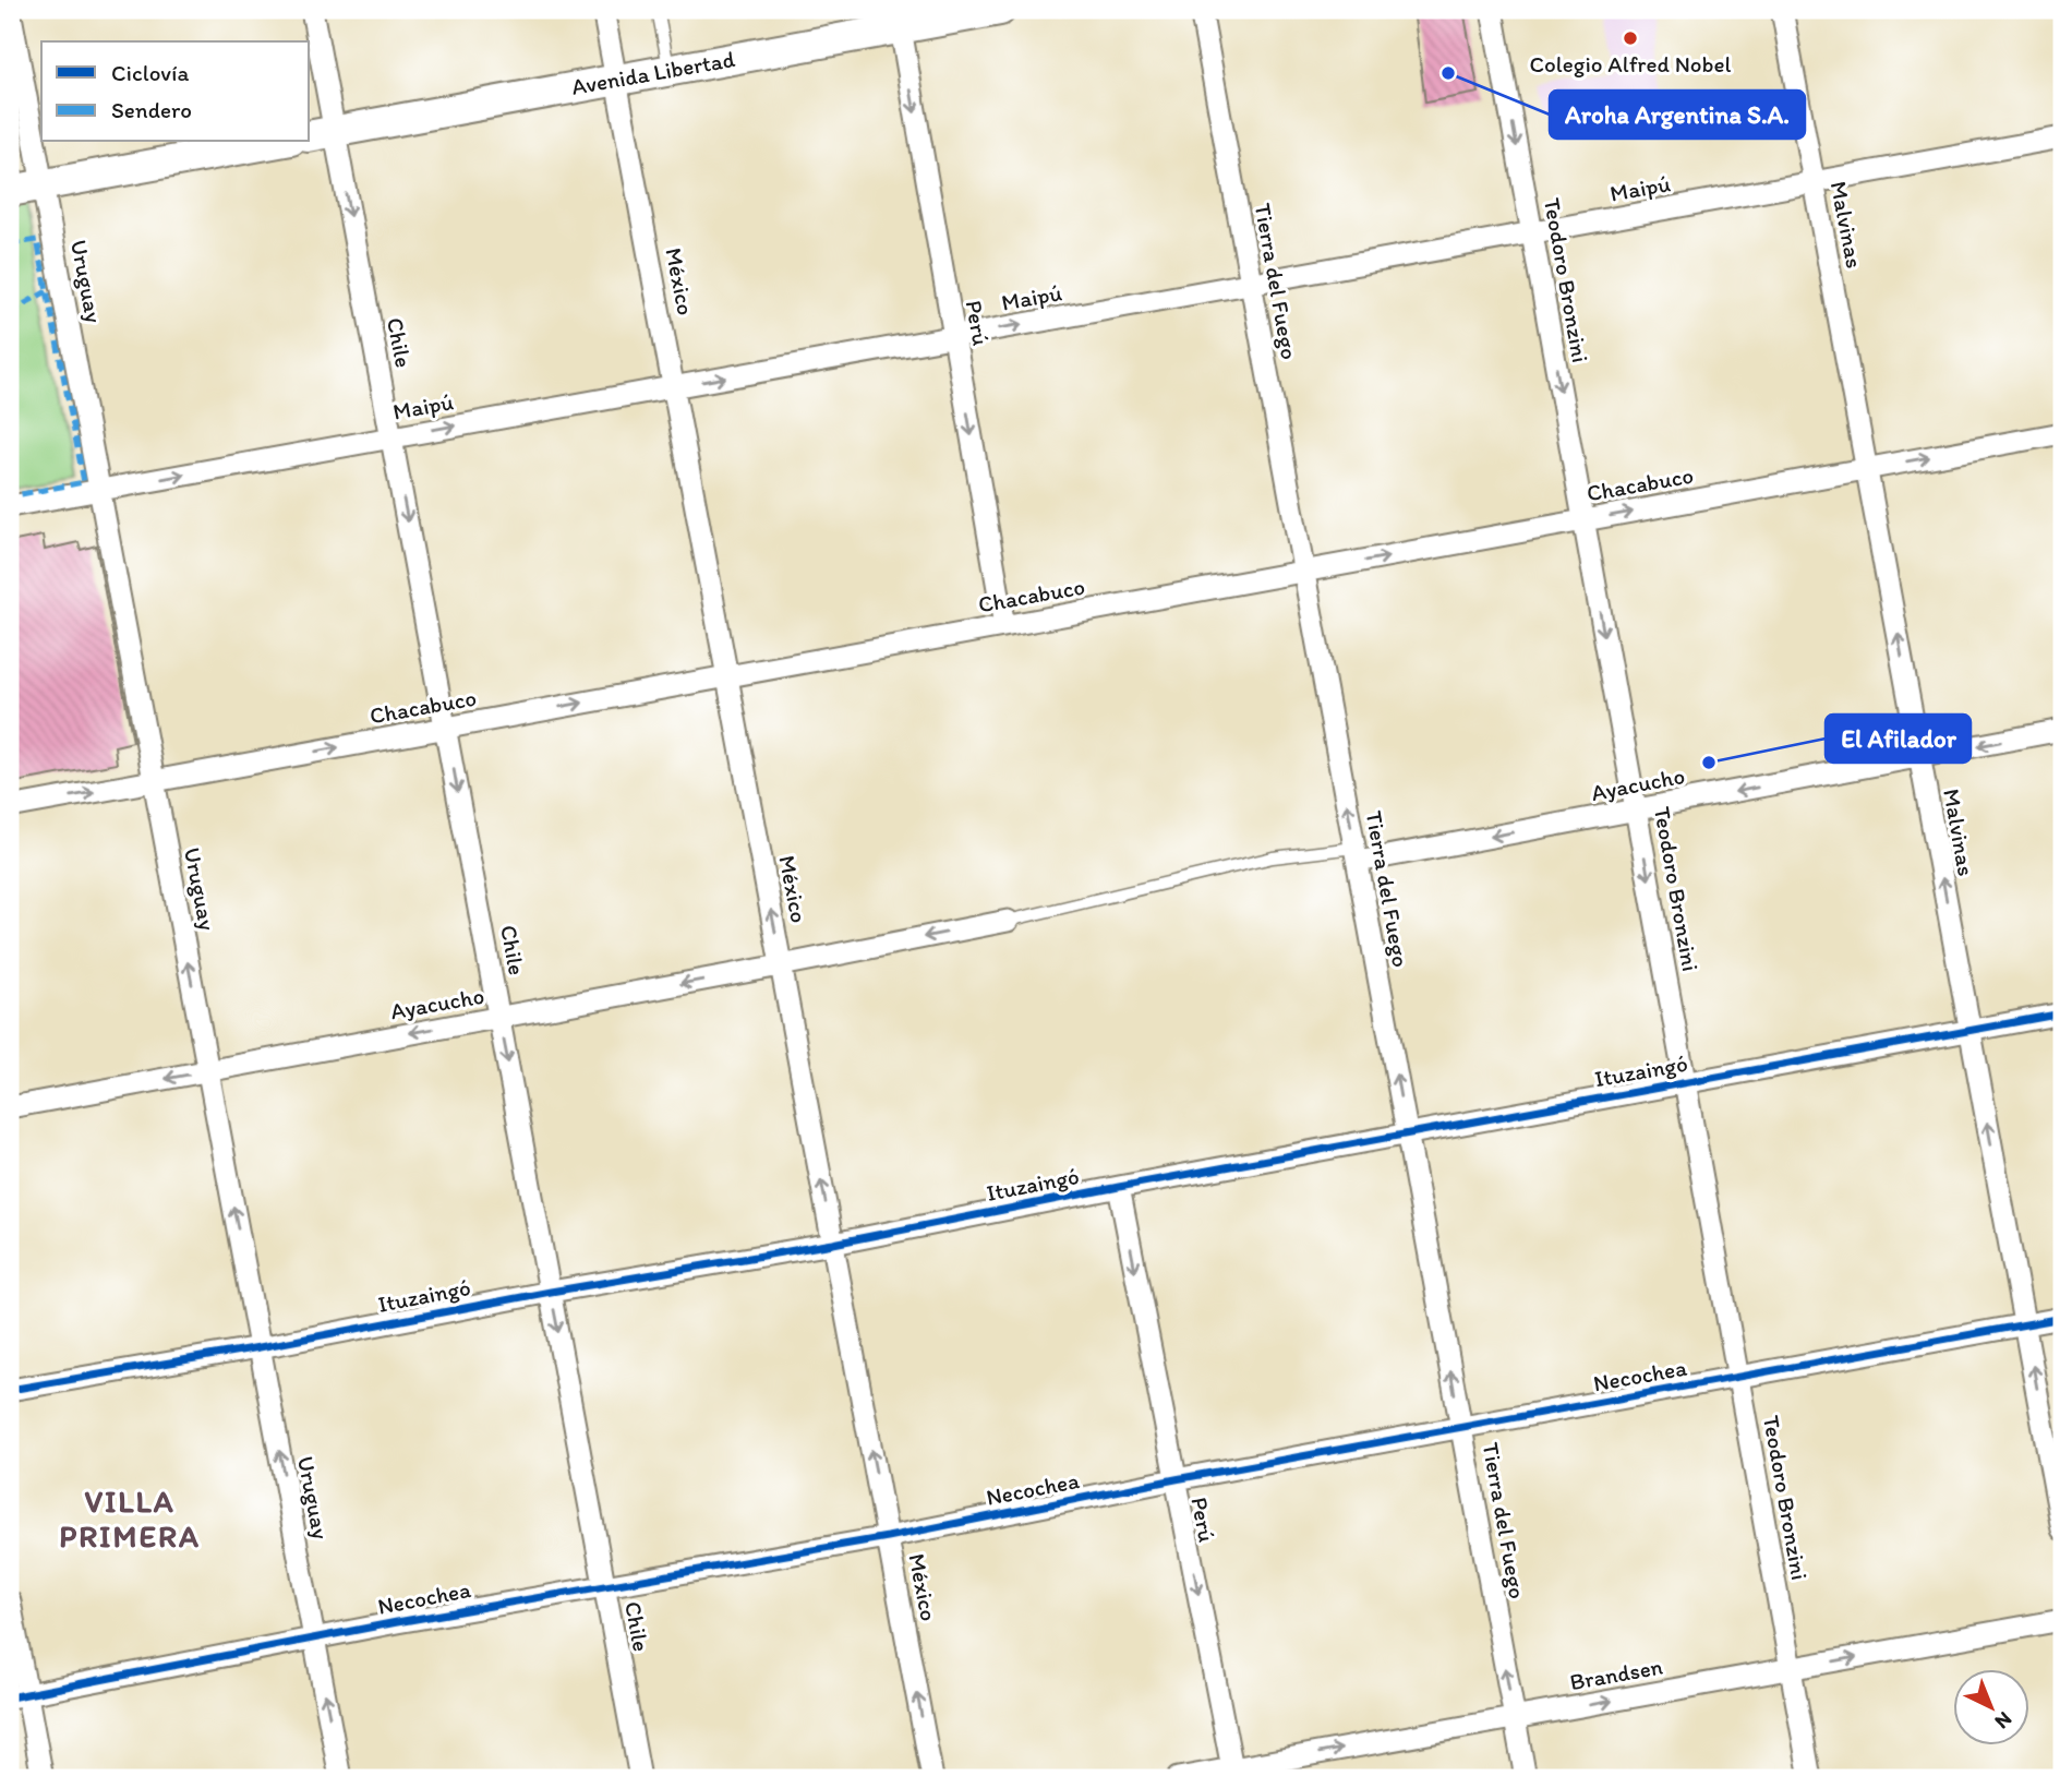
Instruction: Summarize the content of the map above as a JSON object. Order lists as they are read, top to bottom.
{
  "streets": {
    "main road": ["Avenida Libertad"],
    "street": [
      "Maipú",
      "Malvinas",
      "Teodoro Bronzini",
      "Uruguay",
      "México",
      "Tierra del Fuego",
      "Perú",
      "Chile",
      "Chacabuco",
      "Ayacucho",
      "Ituzaingó",
      "Necochea",
      "Brandsen"
    ]
  },
  "crossings": [
    ["Avenida Libertad", "México"],
    ["Avenida Libertad", "Perú"],
    ["Avenida Libertad", "Chile"],
    ["Maipú", "Malvinas"],
    ["Maipú", "Teodoro Bronzini"],
    ["Maipú", "Uruguay"],
    ["Maipú", "México"],
    ["Maipú", "Tierra del Fuego"],
    ["Maipú", "Perú"],
    ["Maipú", "Chile"],
    ["Malvinas", "Chacabuco"],
    ["Malvinas", "Ayacucho"],
    ["Malvinas", "Ituzaingó"],
    ["Malvinas", "Necochea"],
    ["Teodoro Bronzini", "Chacabuco"],
    ["Teodoro Bronzini", "Ayacucho"],
    ["Teodoro Bronzini", "Ituzaingó"],
    ["Teodoro Bronzini", "Necochea"],
    ["Teodoro Bronzini", "Brandsen"],
    ["Uruguay", "Chacabuco"],
    ["Uruguay", "Ayacucho"],
    ["Uruguay", "Ituzaingó"],
    ["Uruguay", "Necochea"],
    ["México", "Chacabuco"],
    ["México", "Ayacucho"],
    ["México", "Ituzaingó"],
    ["México", "Necochea"],
    ["Tierra del Fuego", "Chacabuco"],
    ["Tierra del Fuego", "Ayacucho"],
    ["Tierra del Fuego", "Ituzaingó"],
    ["Tierra del Fuego", "Necochea"],
    ["Tierra del Fuego", "Brandsen"],
    ["Perú", "Chacabuco"],
    ["Perú", "Ituzaingó"],
    ["Perú", "Necochea"],
    ["Perú", "Brandsen"],
    ["Chile", "Chacabuco"],
    ["Chile", "Ayacucho"],
    ["Chile", "Ituzaingó"],
    ["Chile", "Necochea"]
  ],
  "one_way": [
    "Maipú",
    "Malvinas",
    "Teodoro Bronzini",
    "Uruguay",
    "México",
    "Tierra del Fuego",
    "Perú",
    "Chile",
    "Chacabuco",
    "Ayacucho",
    "Brandsen"
  ],
  "districts": ["VILLA PRIMERA"],
  "places": ["Colegio Alfred Nobel", "Aroha Argentina S.A.", "El Afilador"],
  "legend": ["Ciclovía", "Sendero"],
  "north": "bottom right"
}
